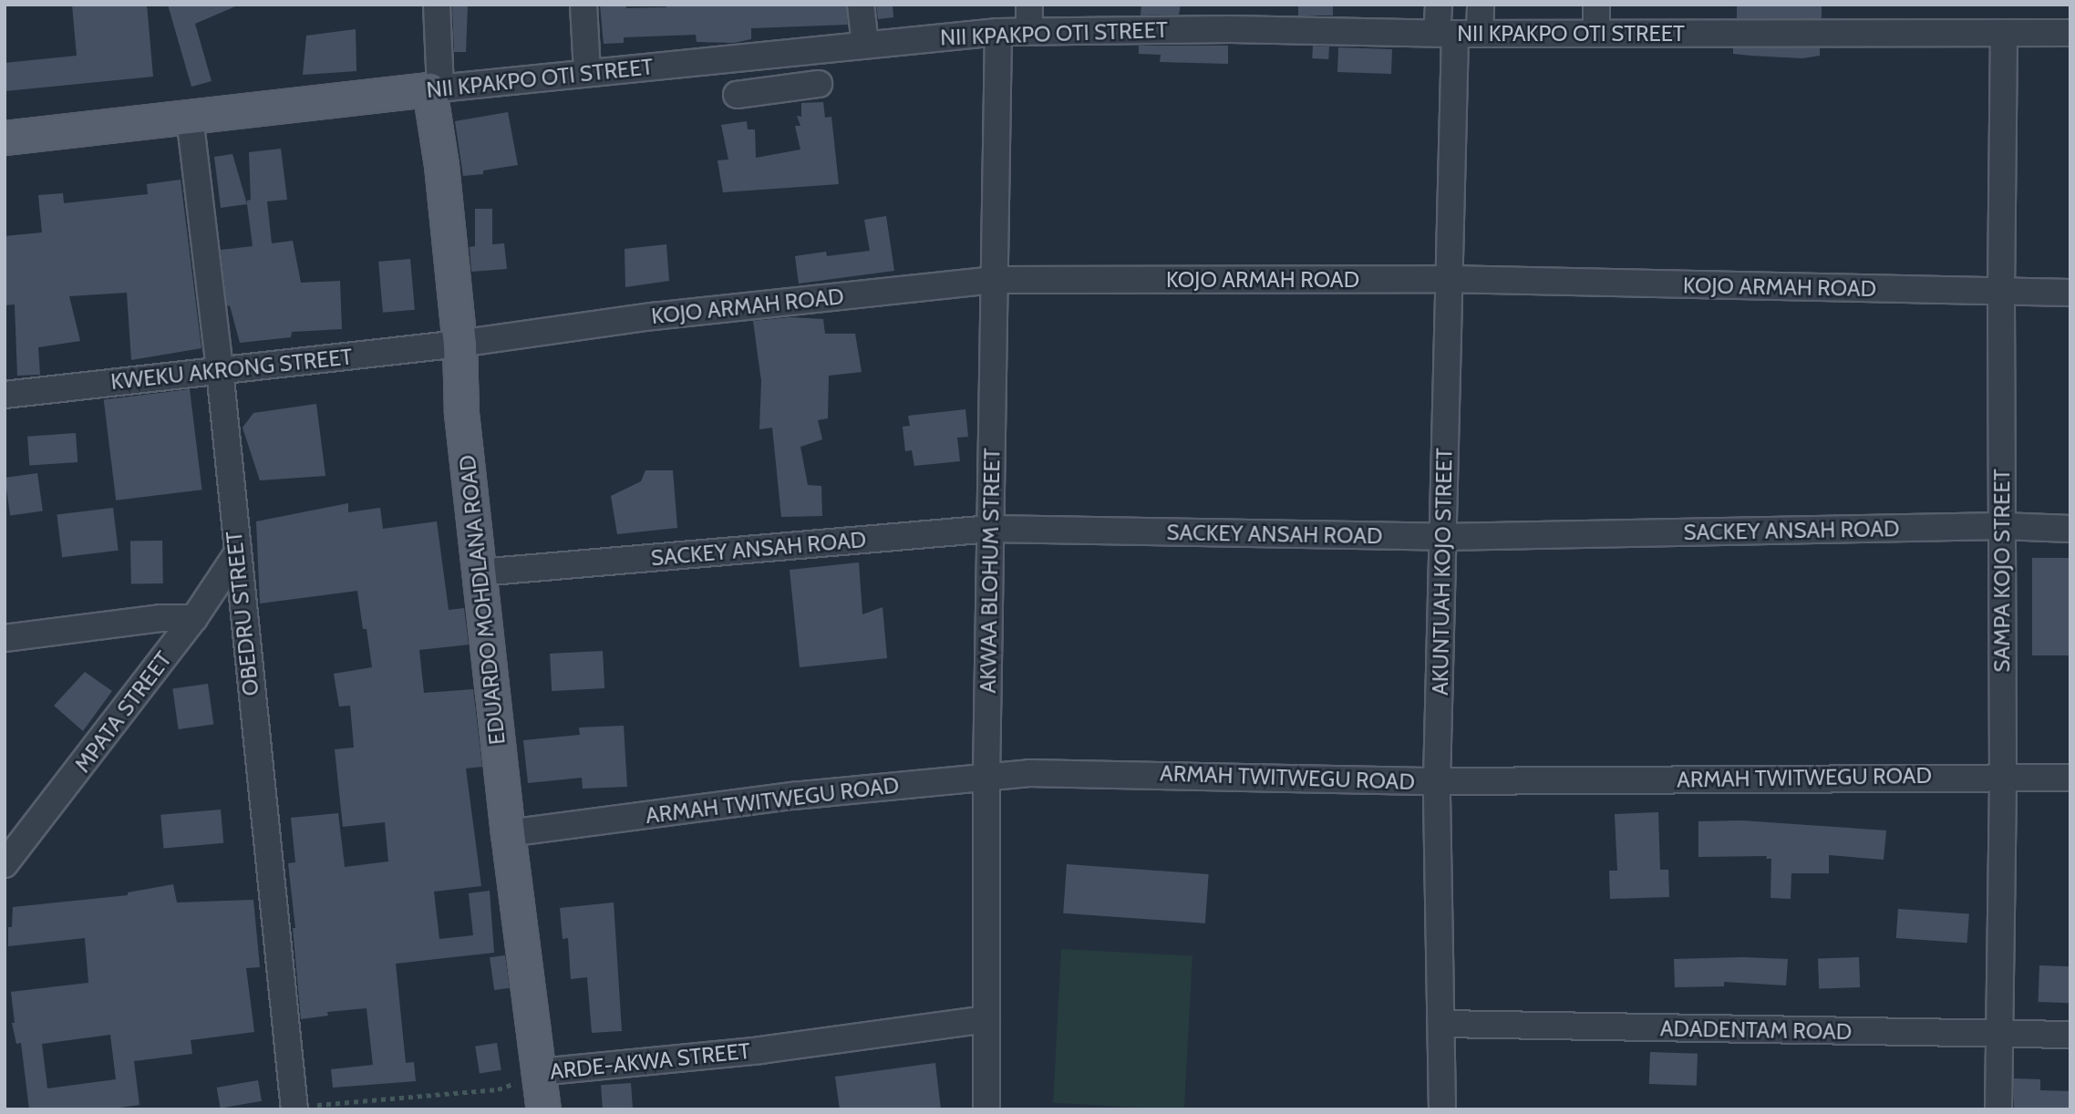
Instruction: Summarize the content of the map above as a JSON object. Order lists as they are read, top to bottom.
{
  "streets": {
    "main road": ["NII KPAKPO OTI STREET", "EDUARDO MOHDLANA ROAD"],
    "street": [
      "KOJO ARMAH ROAD",
      "KWEKU AKRONG STREET",
      "SACKEY ANSAH ROAD",
      "AKWAA BLOHUM STREET",
      "SAMPA KOJO STREET",
      "AKUNTUAH KOJO STREET",
      "OBEDRU STREET",
      "MPATA STREET",
      "ARMAH TWITWEGU ROAD",
      "ADADENTAM ROAD",
      "ARDE-AKWA STREET"
    ]
  },
  "crossings": [
    ["NII KPAKPO OTI STREET", "AKWAA BLOHUM STREET"],
    ["NII KPAKPO OTI STREET", "SAMPA KOJO STREET"],
    ["NII KPAKPO OTI STREET", "AKUNTUAH KOJO STREET"],
    ["NII KPAKPO OTI STREET", "EDUARDO MOHDLANA ROAD"],
    ["NII KPAKPO OTI STREET", "OBEDRU STREET"],
    ["KOJO ARMAH ROAD", "KWEKU AKRONG STREET"],
    ["KOJO ARMAH ROAD", "AKWAA BLOHUM STREET"],
    ["KOJO ARMAH ROAD", "SAMPA KOJO STREET"],
    ["KOJO ARMAH ROAD", "AKUNTUAH KOJO STREET"],
    ["KOJO ARMAH ROAD", "EDUARDO MOHDLANA ROAD"],
    ["KWEKU AKRONG STREET", "EDUARDO MOHDLANA ROAD"],
    ["KWEKU AKRONG STREET", "OBEDRU STREET"],
    ["SACKEY ANSAH ROAD", "AKWAA BLOHUM STREET"],
    ["SACKEY ANSAH ROAD", "SAMPA KOJO STREET"],
    ["SACKEY ANSAH ROAD", "AKUNTUAH KOJO STREET"],
    ["SACKEY ANSAH ROAD", "EDUARDO MOHDLANA ROAD"],
    ["AKWAA BLOHUM STREET", "ARMAH TWITWEGU ROAD"],
    ["AKWAA BLOHUM STREET", "ARDE-AKWA STREET"],
    ["SAMPA KOJO STREET", "ARMAH TWITWEGU ROAD"],
    ["SAMPA KOJO STREET", "ADADENTAM ROAD"],
    ["AKUNTUAH KOJO STREET", "ARMAH TWITWEGU ROAD"],
    ["AKUNTUAH KOJO STREET", "ADADENTAM ROAD"],
    ["EDUARDO MOHDLANA ROAD", "ARMAH TWITWEGU ROAD"],
    ["EDUARDO MOHDLANA ROAD", "ARDE-AKWA STREET"],
    ["OBEDRU STREET", "MPATA STREET"],
    ["OBEDRU STREET", "ARDE-AKWA STREET"]
  ]
}
